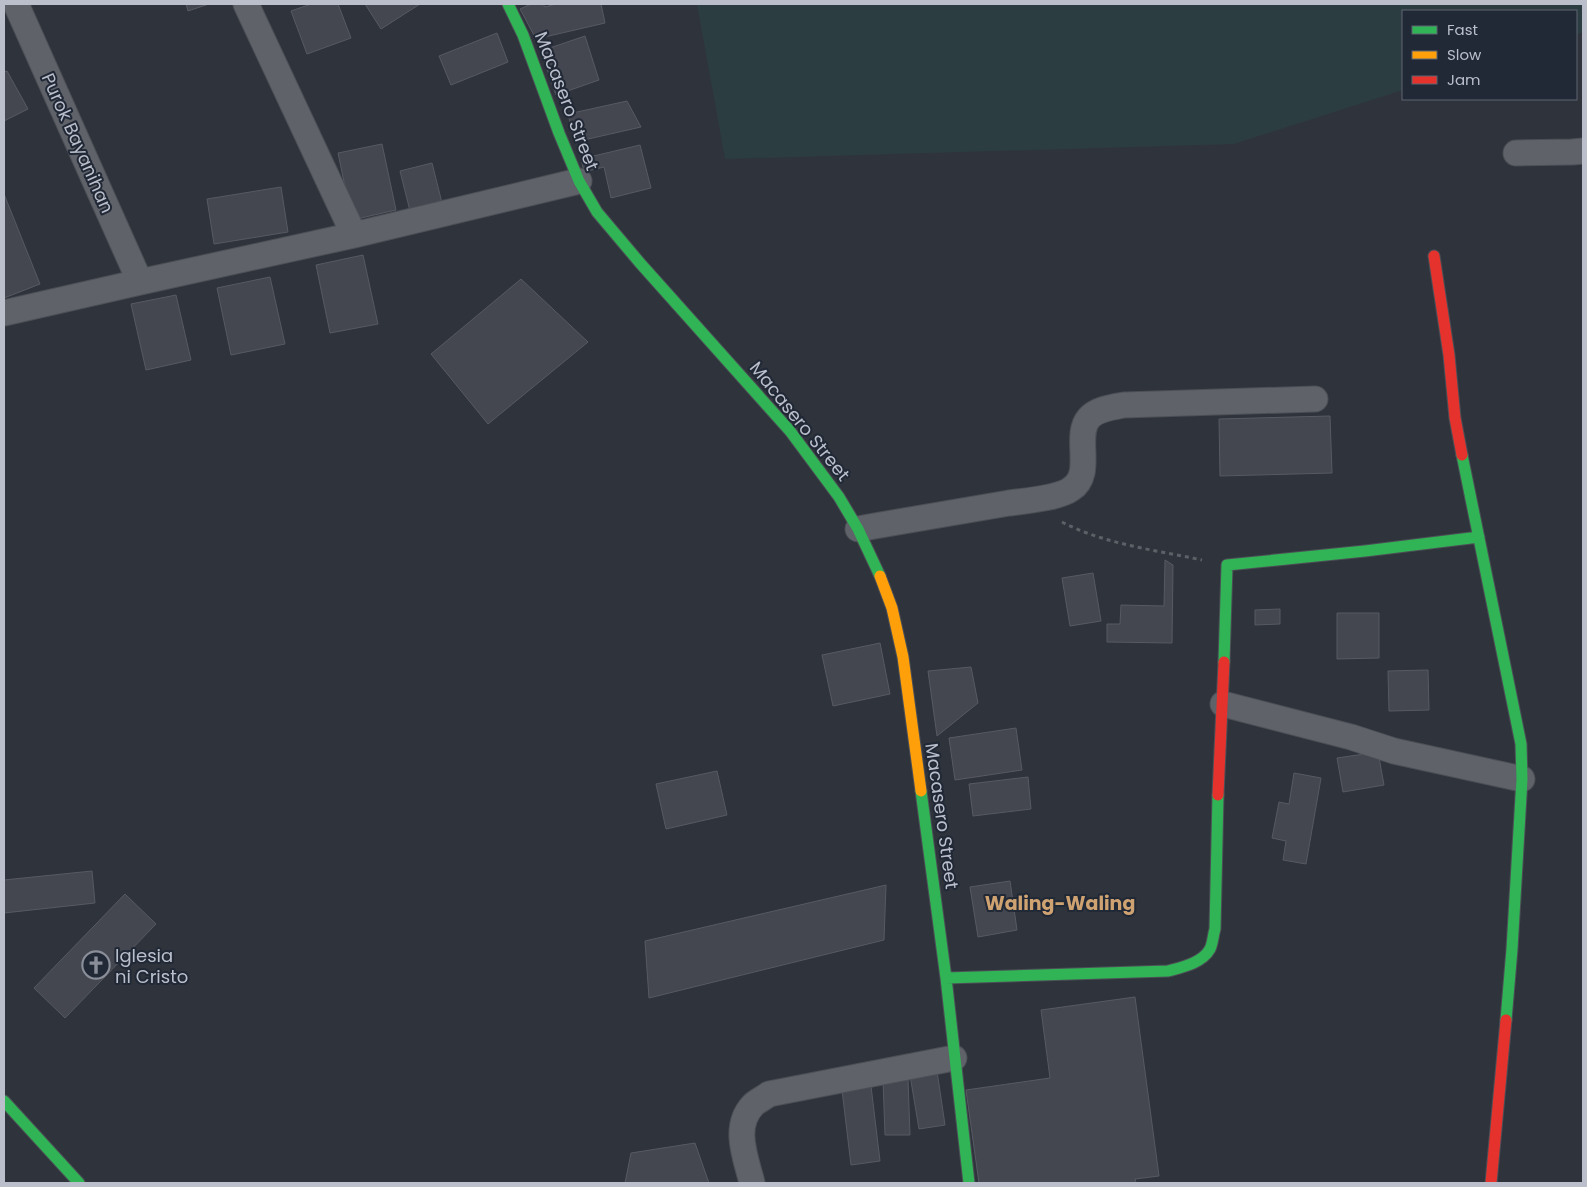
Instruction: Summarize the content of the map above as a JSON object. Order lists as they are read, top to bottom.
{
  "streets": {
    "street": ["Macasero Street", "Purok Bayanihan"]
  },
  "districts": ["Waling-Waling"],
  "places": {
    "church": ["Iglesia ni Cristo"]
  },
  "legend": ["Fast", "Slow", "Jam"]
}
